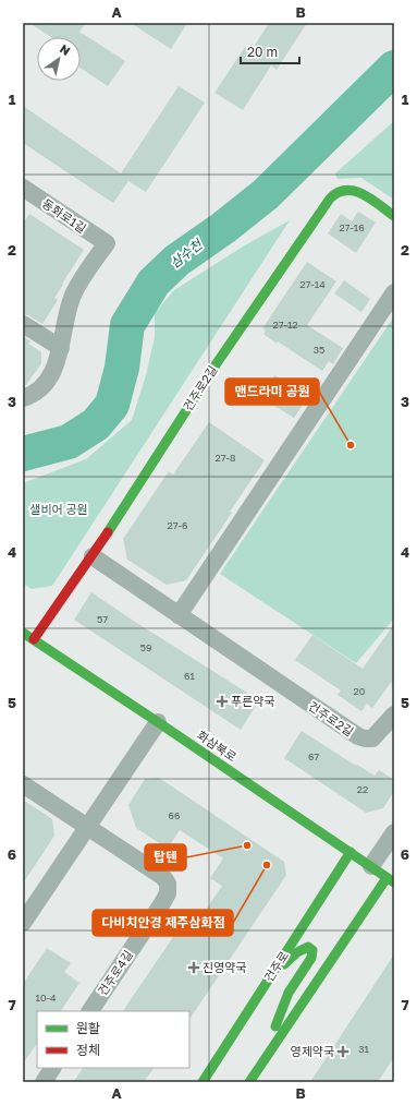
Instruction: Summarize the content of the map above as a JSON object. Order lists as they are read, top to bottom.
{
  "streets": {
    "street": [
      "동화로1길",
      "건주로2길",
      "화삼북로",
      "건주로",
      "건주로4길"
    ]
  },
  "crossings": [
    ["화삼북로", "건주로"]
  ],
  "water": ["삼수천"],
  "parks": ["샐비어 공원"],
  "places": {
    "other": ["맨드라미 공원", "탑텐", "다비치안경 제주삼화점"],
    "health": ["푸른약국", "진영약국", "영제약국"]
  },
  "house_numbers": [
    "27-16",
    "27-14",
    "27-12",
    "35",
    "27-8",
    "27-6",
    "57",
    "59",
    "61",
    "20",
    "67",
    "22",
    "66",
    "10-4",
    "31"
  ],
  "legend": ["원활", "정체"],
  "scale_bar": "20 m",
  "north": "top right",
  "grid": {
    "columns": ["A", "B"],
    "rows": [
      "1",
      "2",
      "3",
      "4",
      "5",
      "6",
      "7"
    ]
  }
}
